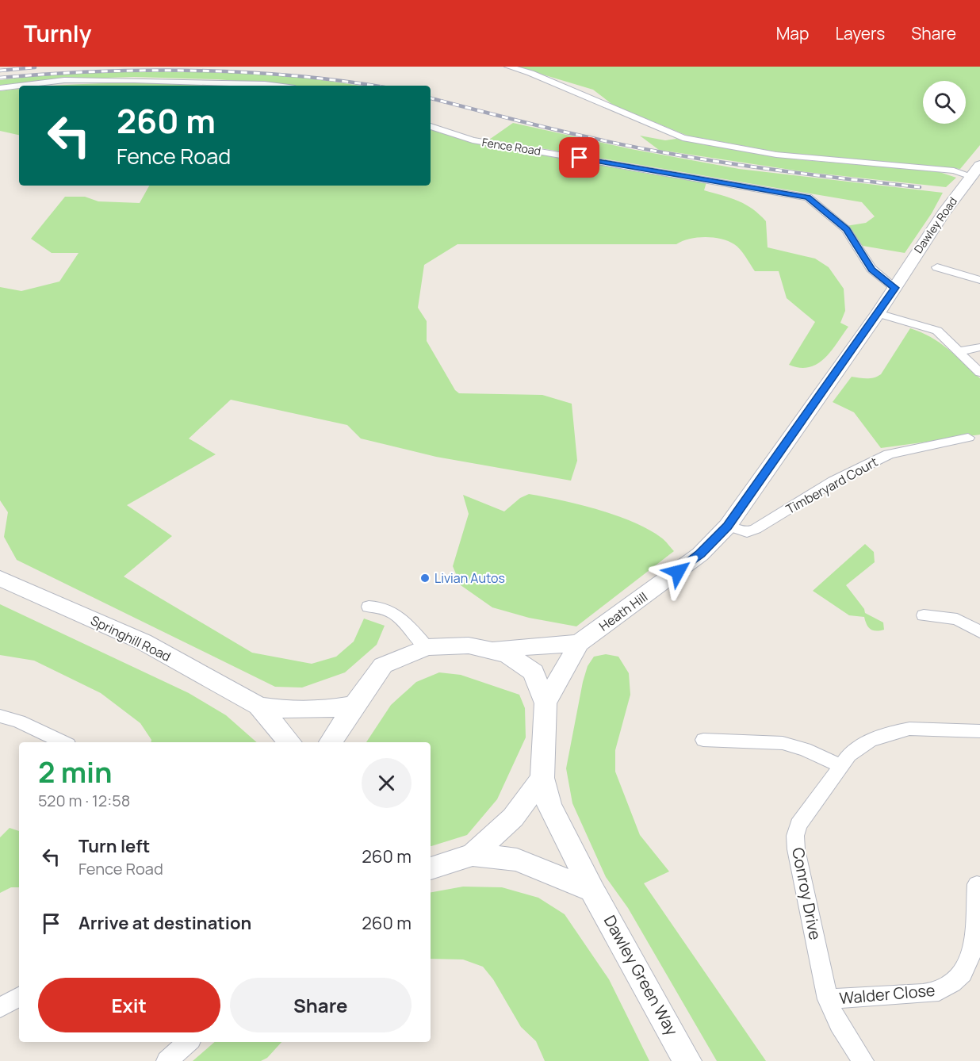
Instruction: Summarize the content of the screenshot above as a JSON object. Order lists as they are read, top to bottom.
{
  "streets": {
    "main road": [
      "Dawley Road",
      "Heath Hill",
      "Springhill Road",
      "Dawley Green Way"
    ],
    "street": [
      "Fence Road",
      "Timberyard Court",
      "Conroy Drive",
      "Walder Close"
    ]
  },
  "crossings": [
    ["Fence Road", "Dawley Road"],
    ["Fence Road", "Heath Hill"],
    ["Dawley Road", "Heath Hill"],
    ["Timberyard Court", "Heath Hill"],
    ["Heath Hill", "Dawley Green Way"],
    ["Conroy Drive", "Walder Close"]
  ],
  "places": ["Livian Autos"],
  "page": {
    "header": "Turnly",
    "nav": ["Map", "Layers", "Share"],
    "turn": ["260 m", "Fence Road"],
    "heading": ["2 min", "520 m · 12:58"],
    "list": [
      {
        "name": "Turn left",
        "note": "Fence Road",
        "value": "260 m"
      },
      {
        "name": "Arrive at destination",
        "value": "260 m"
      }
    ],
    "buttons": ["Exit", "Share"]
  }
}
